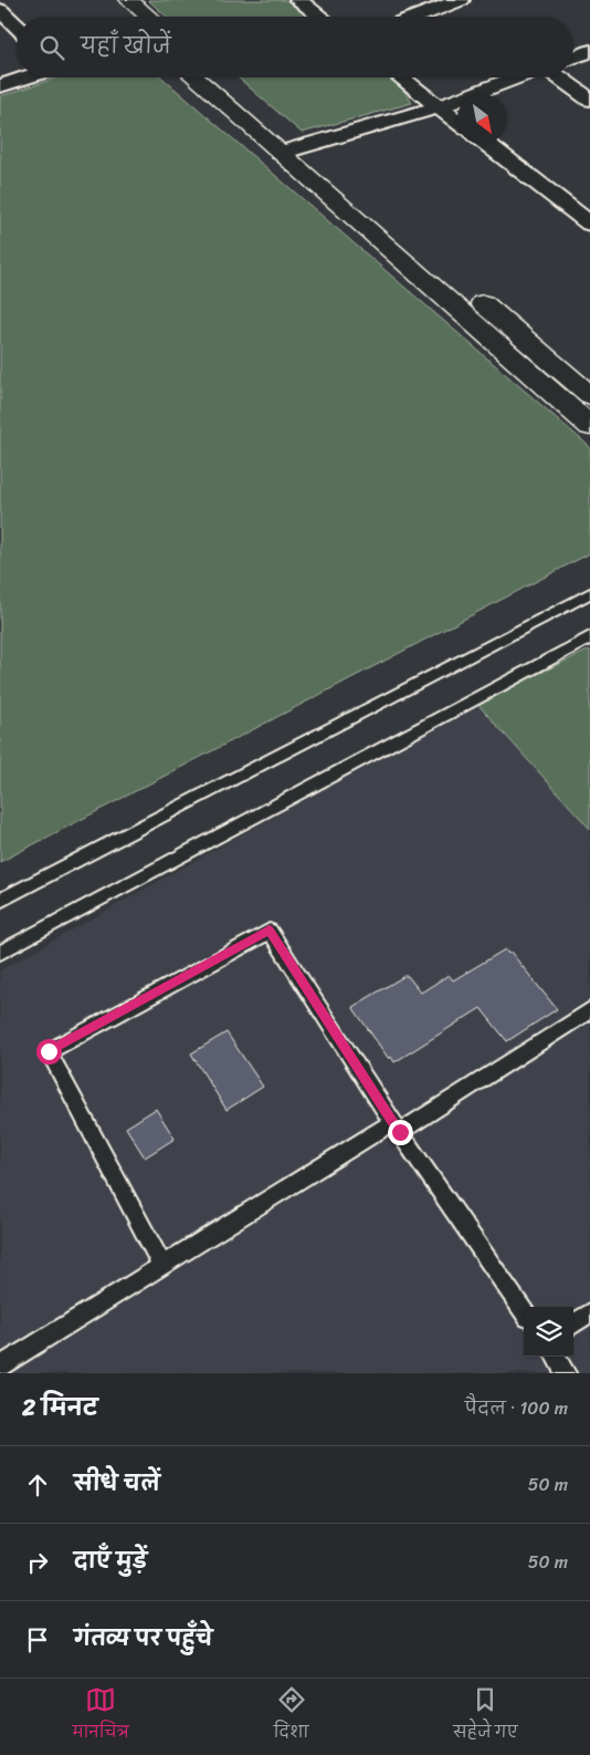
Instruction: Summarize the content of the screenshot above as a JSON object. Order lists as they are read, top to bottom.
{
  "north": "bottom right",
  "page": {
    "search": "यहाँ खोजें",
    "heading": ["2 मिनट", "पैदल · 100 m"],
    "list": [
      ["सीधे चलें", "50 m"],
      ["दाएँ मुड़ें", "50 m"],
      "गंतव्य पर पहुँचे"
    ],
    "nav": ["मानचित्र", "दिशा", "सहेजे गए"]
  }
}
